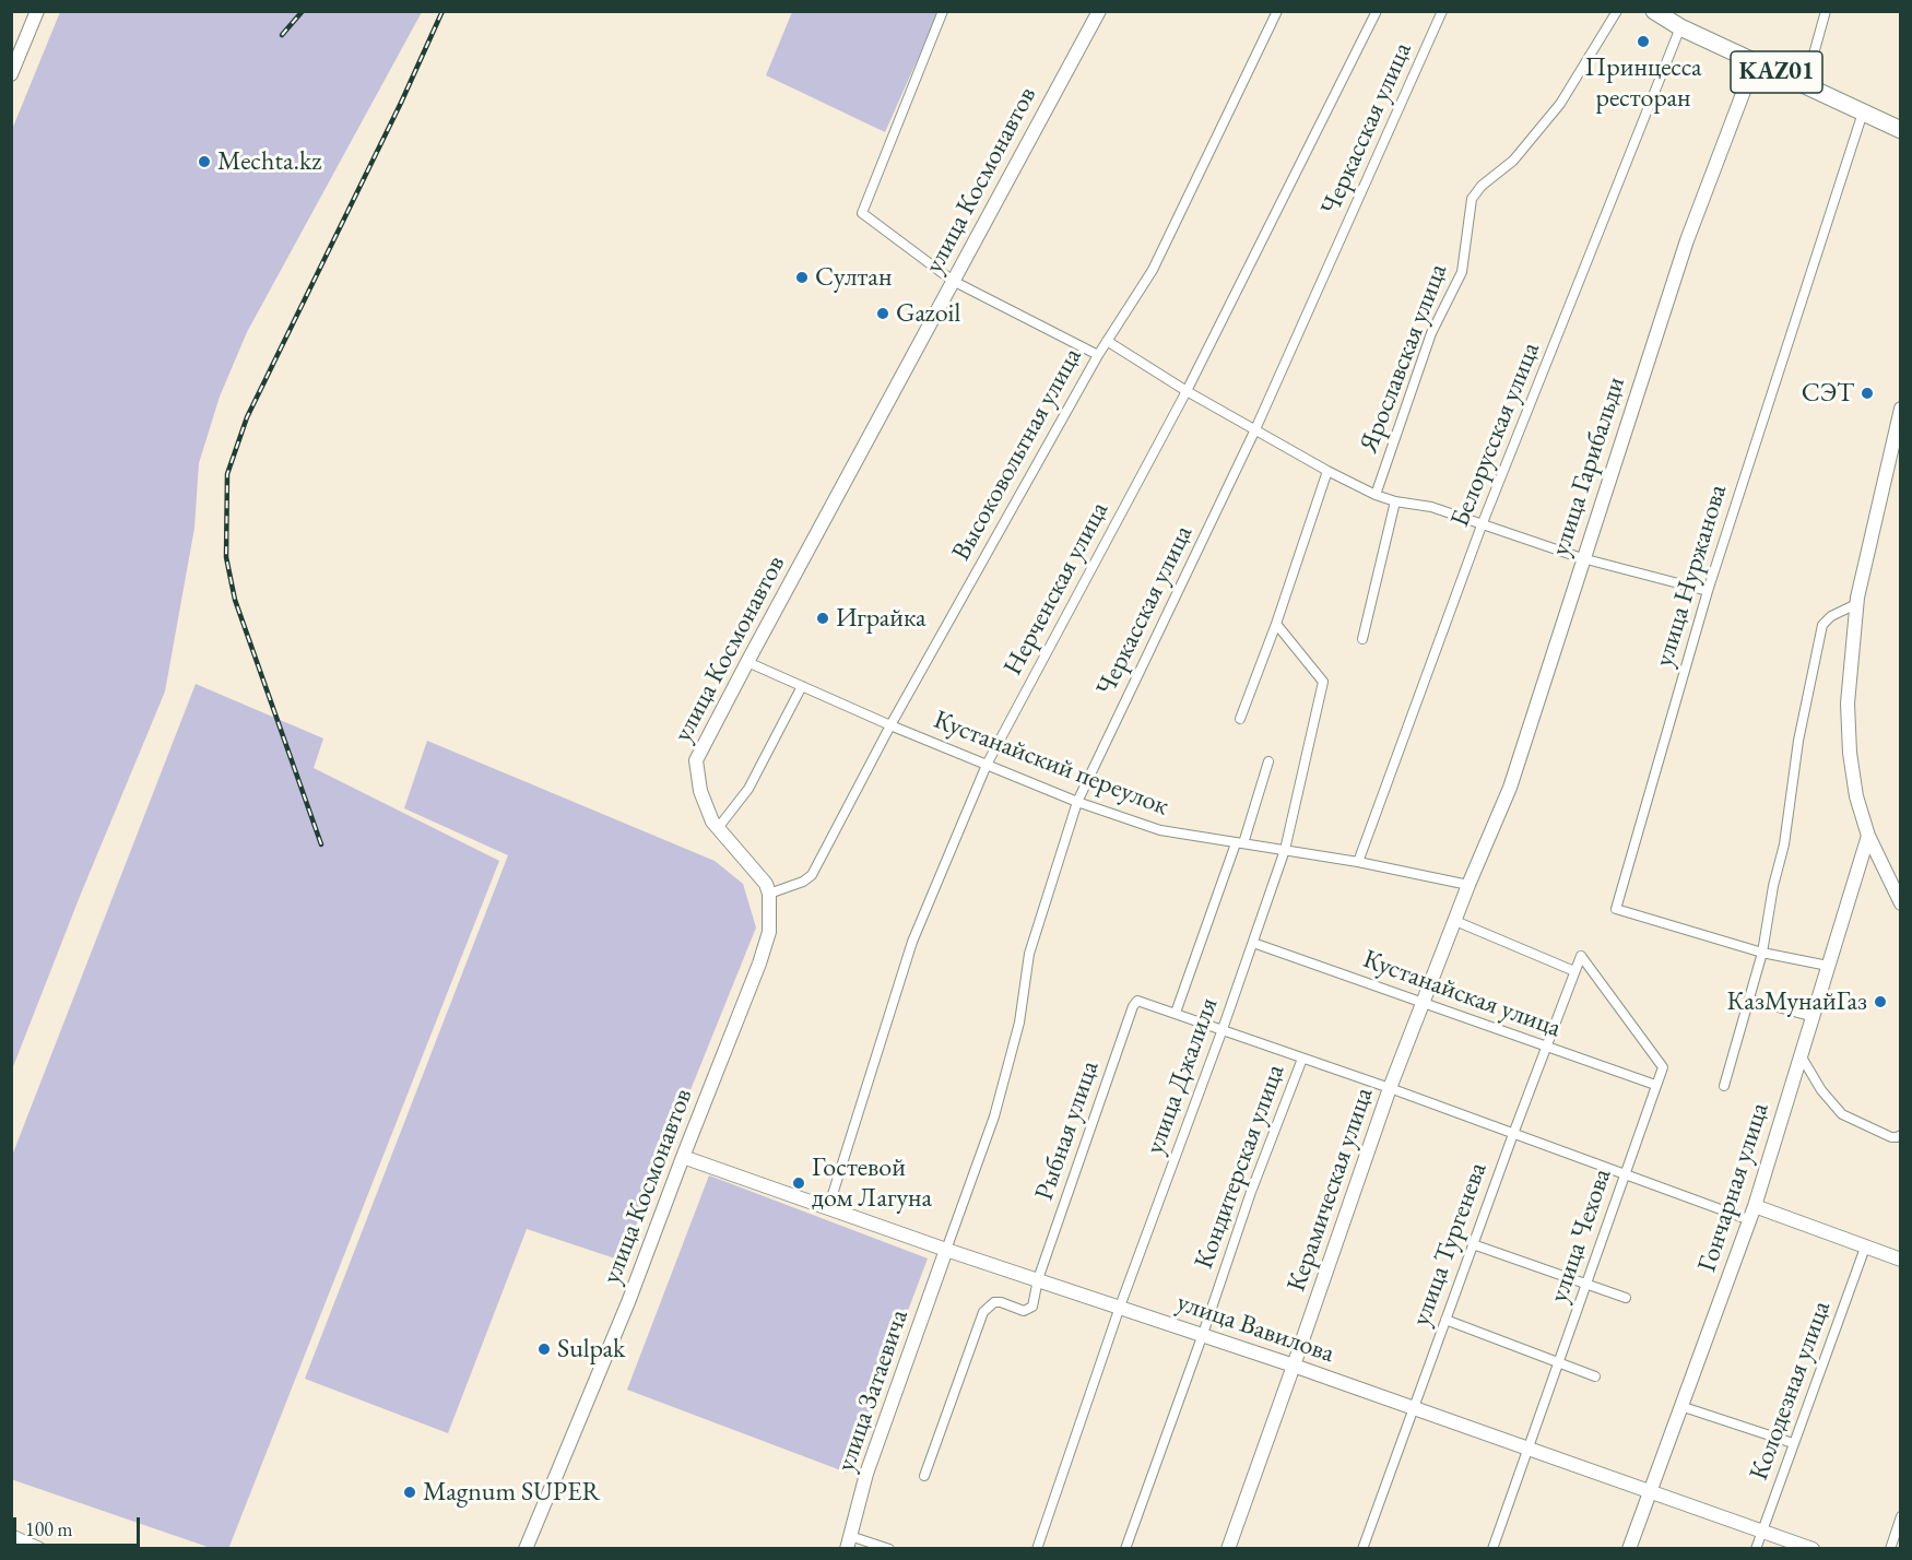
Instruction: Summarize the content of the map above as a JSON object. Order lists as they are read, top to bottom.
{
  "streets": {
    "highway": ["KАZ01"],
    "street": [
      "Черкасская улица",
      "улица Космонавтов",
      "Ярославская улица",
      "Белорусская улица",
      "Высоковольтная улица",
      "улица Гарибальди",
      "улица Нуржанова",
      "Нерченская улица",
      "Кустанайский переулок",
      "Кустанайская улица",
      "улица Джалиля",
      "Рыбная улица",
      "Кондитерская улица",
      "Гончарная улица",
      "Керамическая улица",
      "улица Чехова",
      "улица Тургенева",
      "улица Вавилова",
      "улица Затаевича",
      "Колодезная улица"
    ]
  },
  "crossings": [
    ["KАZ01", "Белорусская улица"],
    ["KАZ01", "улица Гарибальди"],
    ["KАZ01", "улица Нуржанова"],
    ["Черкасская улица", "Кустанайский переулок"],
    ["Черкасская улица", "улица Вавилова"],
    ["Черкасская улица", "улица Затаевича"],
    ["улица Космонавтов", "Высоковольтная улица"],
    ["улица Космонавтов", "Кустанайский переулок"],
    ["улица Космонавтов", "улица Вавилова"],
    ["Ярославская улица", "улица Джалиля"],
    ["Белорусская улица", "Кустанайский переулок"],
    ["Высоковольтная улица", "Кустанайский переулок"],
    ["улица Гарибальди", "Кустанайский переулок"],
    ["улица Гарибальди", "Керамическая улица"],
    ["улица Нуржанова", "Гончарная улица"],
    ["Нерченская улица", "Кустанайский переулок"],
    ["Нерченская улица", "улица Вавилова"],
    ["Кустанайский переулок", "улица Джалиля"],
    ["Кустанайский переулок", "Керамическая улица"],
    ["Кустанайская улица", "улица Джалиля"],
    ["Кустанайская улица", "Керамическая улица"],
    ["Кустанайская улица", "улица Чехова"],
    ["Кустанайская улица", "улица Тургенева"],
    ["улица Джалиля", "улица Вавилова"],
    ["Рыбная улица", "улица Вавилова"],
    ["Кондитерская улица", "улица Вавилова"],
    ["Гончарная улица", "улица Вавилова"],
    ["Керамическая улица", "улица Вавилова"],
    ["улица Чехова", "улица Тургенева"],
    ["улица Чехова", "улица Вавилова"],
    ["улица Тургенева", "улица Вавилова"],
    ["улица Вавилова", "улица Затаевича"],
    ["улица Вавилова", "Колодезная улица"]
  ],
  "places": [
    "Принцесса ресторан",
    "Mechta.kz",
    "Султан",
    "Gazoil",
    "СЭТ",
    "Играйка",
    "КазМунайГаз",
    "Гостевой дом Лагуна",
    "Sulpak",
    "Magnum SUPER"
  ],
  "scale_bar": "100 m"
}
